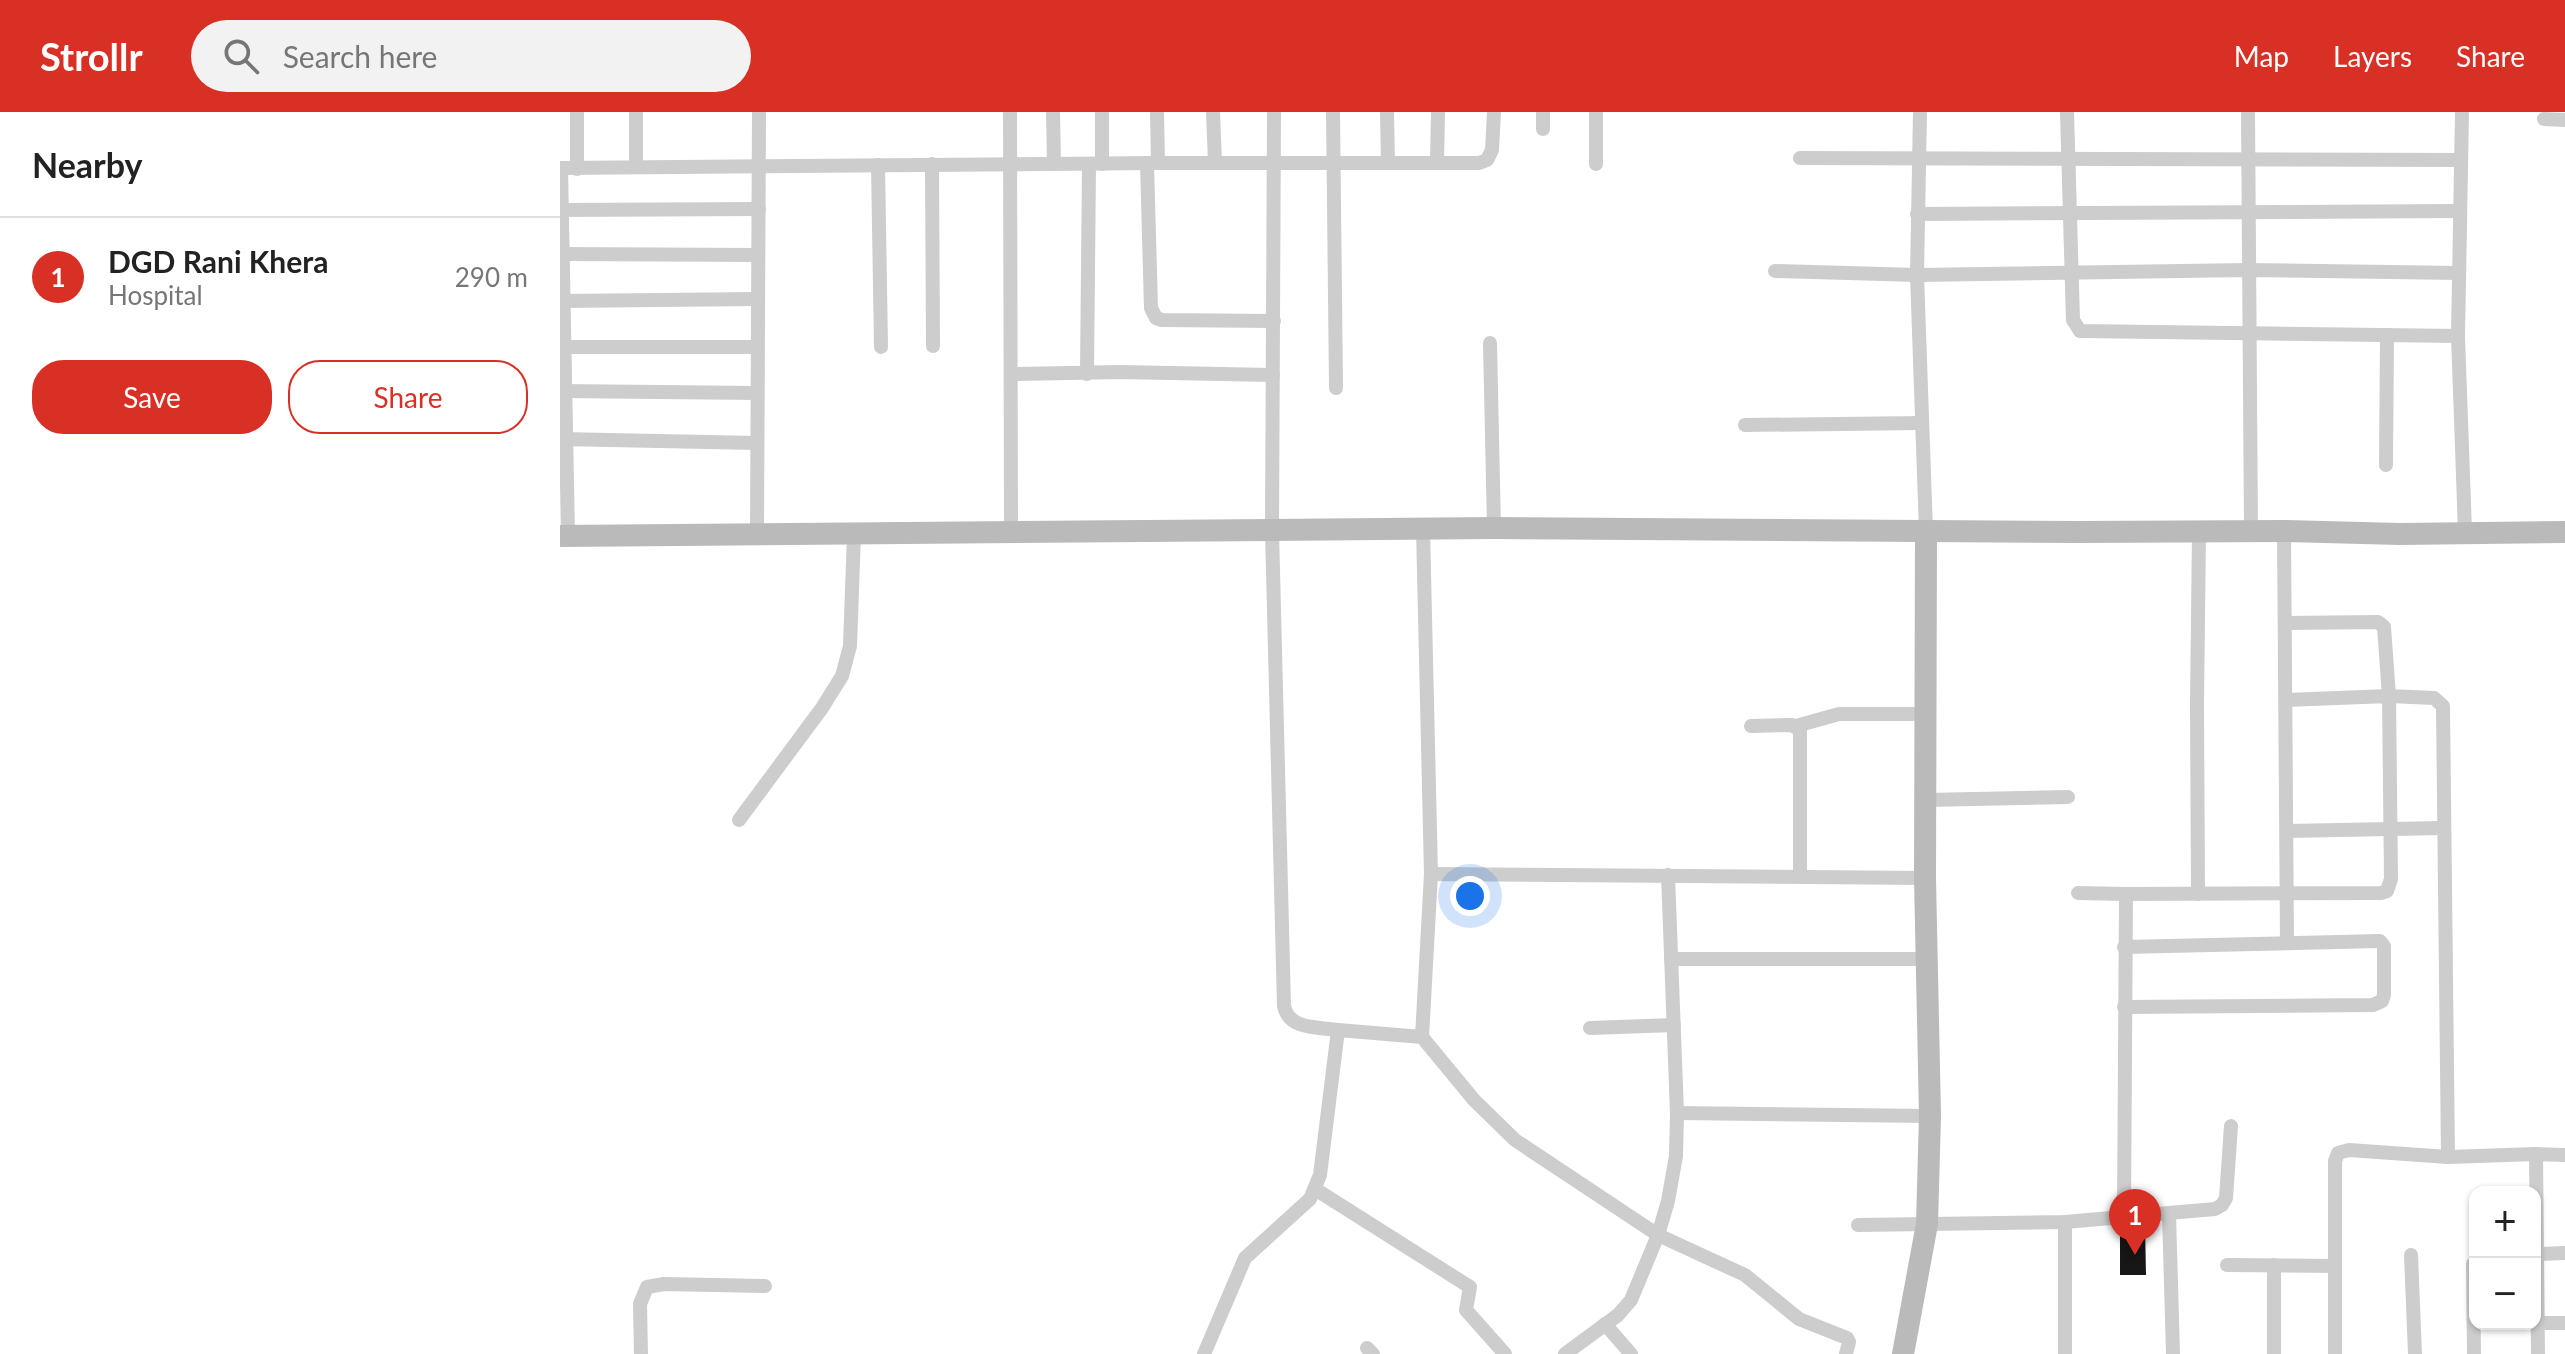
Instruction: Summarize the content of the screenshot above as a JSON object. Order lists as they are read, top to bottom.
{
  "page": {
    "header": "Strollr",
    "search": "Search here",
    "nav": ["Map", "Layers", "Share"],
    "heading": "Nearby",
    "list": [
      {
        "mark": "1",
        "name": "DGD Rani Khera",
        "note": "Hospital",
        "value": "290 m"
      }
    ],
    "buttons": ["Save", "Share"],
    "map_buttons": ["+", "−"],
    "pins": "1"
  }
}
